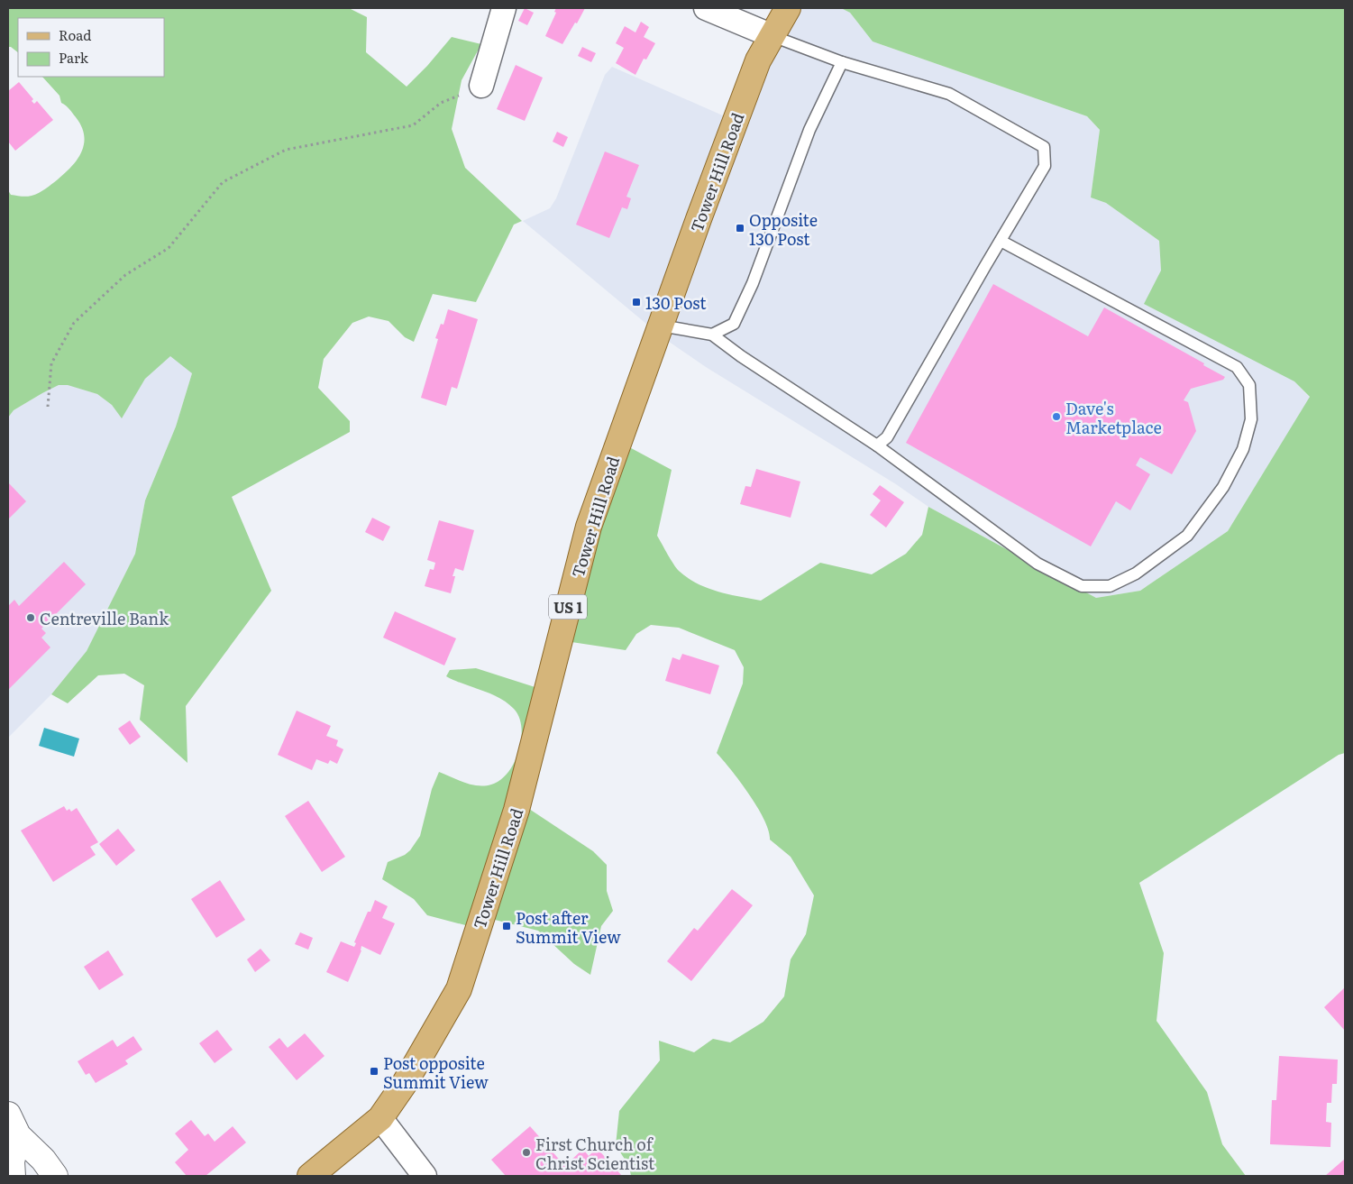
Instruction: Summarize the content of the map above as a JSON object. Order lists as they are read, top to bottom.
{
  "streets": {
    "main road": ["Tower Hill Road", "US 1"]
  },
  "places": {
    "transit": [
      "Opposite 130 Post",
      "130 Post",
      "Post after Summit View",
      "Post opposite Summit View"
    ],
    "other": ["Dave's Marketplace", "Centreville Bank", "First Church of Christ Scientist"]
  },
  "legend": ["Road", "Park"]
}
